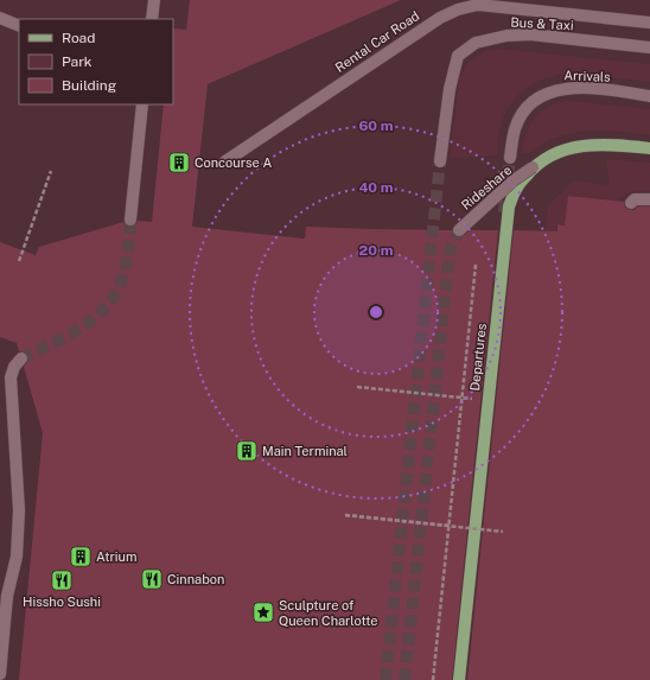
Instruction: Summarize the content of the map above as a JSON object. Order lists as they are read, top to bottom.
{
  "streets": {
    "main road": ["Departures"],
    "lane": [
      "Bus & Taxi",
      "Rental Car Road",
      "Arrivals",
      "Rideshare"
    ]
  },
  "crossings": [
    ["Rideshare", "Departures"]
  ],
  "places": {
    "building": ["Concourse A", "Main Terminal", "Atrium"],
    "restaurant": ["Cinnabon", "Hissho Sushi"],
    "place": ["Sculpture of Queen Charlotte"]
  },
  "legend": ["Road", "Park", "Building"],
  "rings": ["60 m", "40 m", "20 m"]
}
